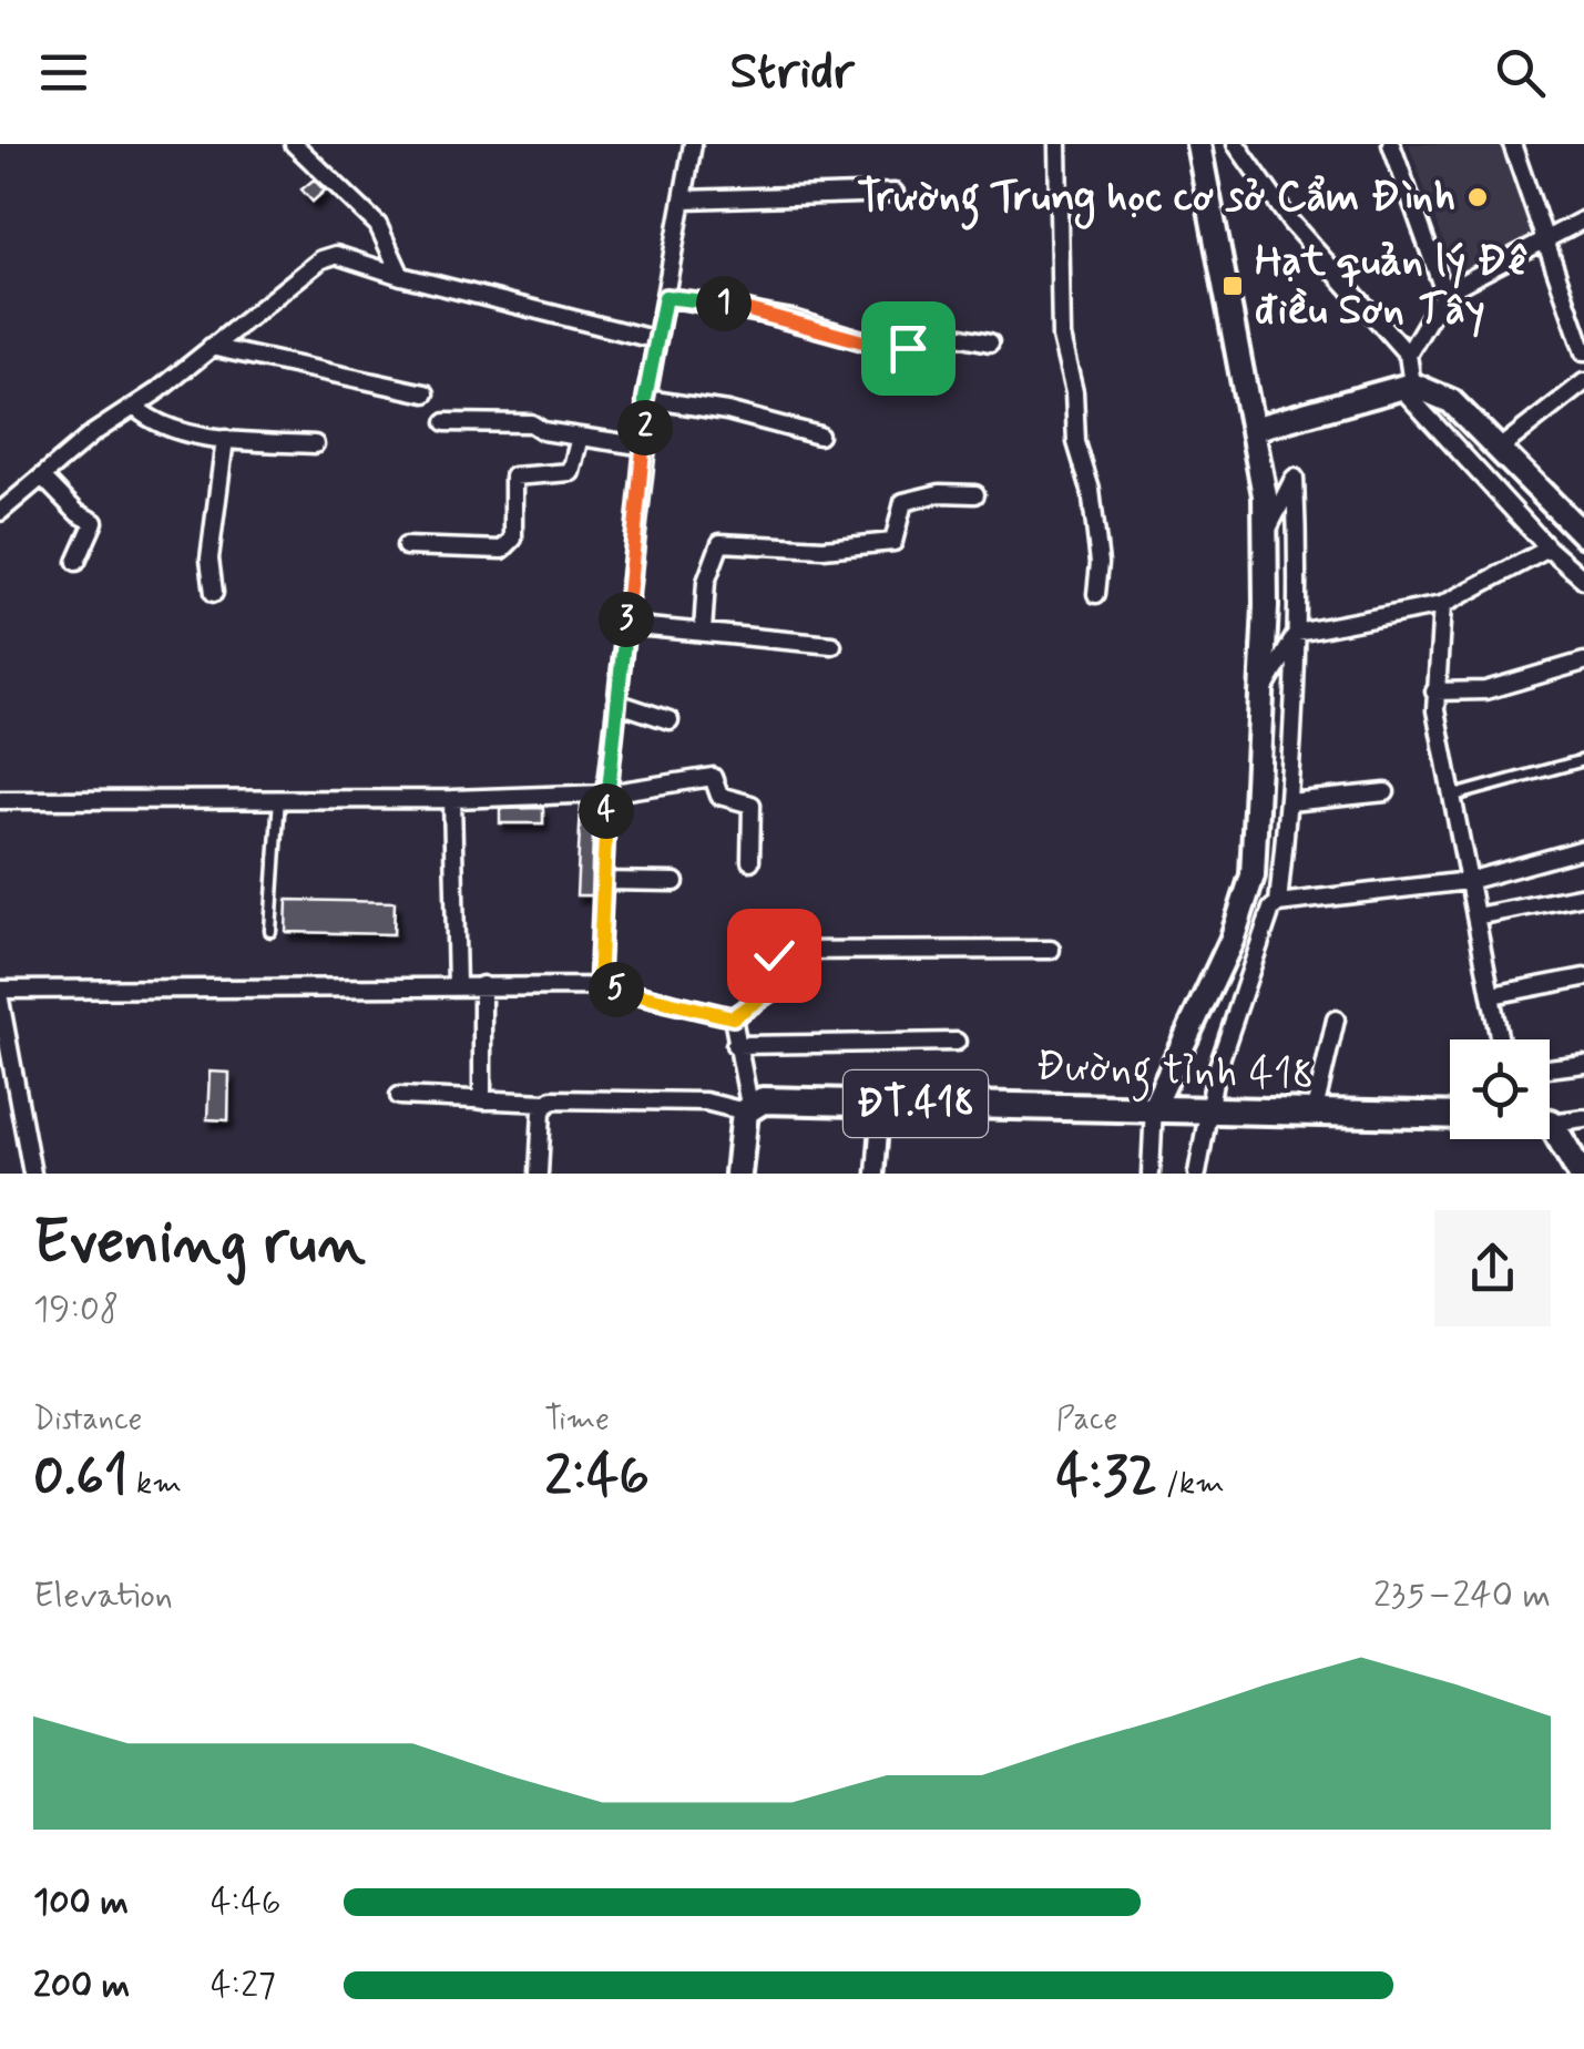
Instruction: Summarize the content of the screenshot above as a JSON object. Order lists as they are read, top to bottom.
{
  "streets": {
    "main road": ["Đường tỉnh 418", "ĐT.418"]
  },
  "places": {
    "other": ["Trường Trung học cơ sở Cẩm Đình"],
    "transit": ["Hạt quản lý Đê điều Sơn Tây"]
  },
  "page": {
    "header": "Stridr",
    "pins": [
      "1",
      "2",
      "3",
      "4",
      "5"
    ],
    "heading": ["Evening run", "19:08"],
    "stats": [
      ["Distance", "0.61 km"],
      ["Time", "2:46"],
      ["Pace", "4:32 /km"]
    ],
    "chart": ["Elevation", "235–240 m"],
    "list": [
      {
        "name": "100 m",
        "note": "4:46"
      },
      {
        "name": "200 m",
        "note": "4:27"
      }
    ]
  }
}
